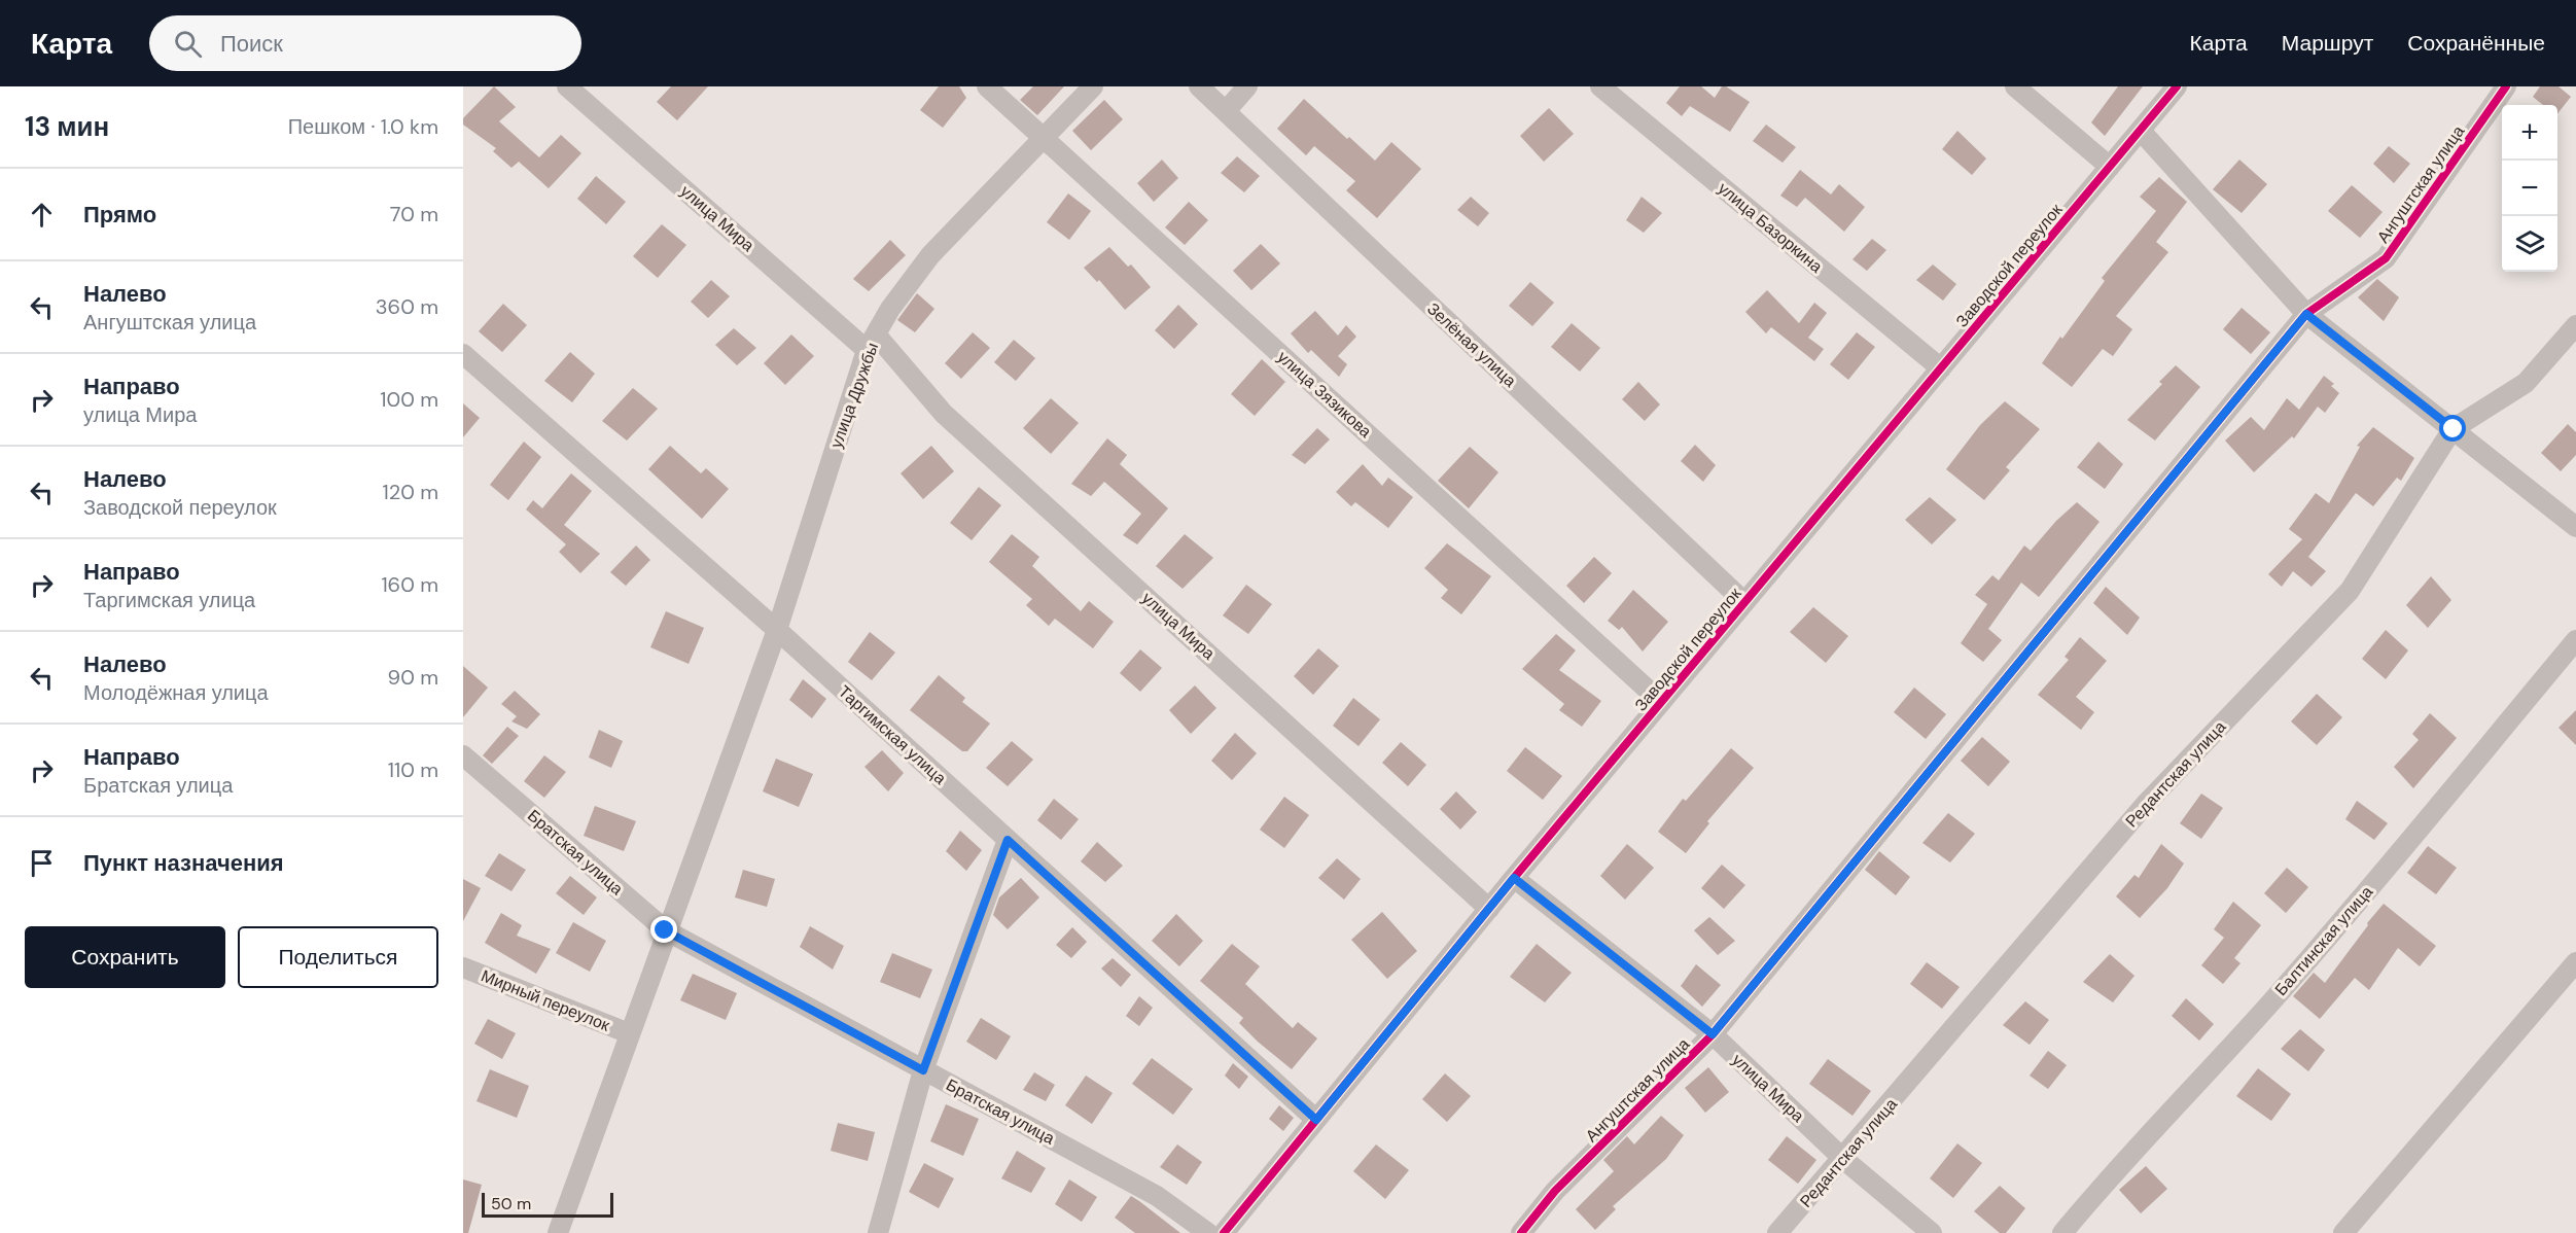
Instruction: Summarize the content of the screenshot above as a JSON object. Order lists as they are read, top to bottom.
{
  "streets": {
    "street": [
      "Ангуштская улица",
      "улица Мира",
      "улица Базоркина",
      "Заводской переулок",
      "Зелёная улица",
      "улица Зязикова",
      "улица Дружбы",
      "Таргимская улица",
      "Редантская улица",
      "Братская улица",
      "Балтинская улица",
      "Мирный переулок"
    ]
  },
  "crossings": [
    ["Ангуштская улица", "улица Мира"],
    ["улица Мира", "Заводской переулок"],
    ["улица Мира", "улица Дружбы"],
    ["улица Мира", "Редантская улица"],
    ["улица Базоркина", "Заводской переулок"],
    ["Заводской переулок", "Зелёная улица"],
    ["Заводской переулок", "улица Зязикова"],
    ["Заводской переулок", "Таргимская улица"],
    ["улица Зязикова", "улица Дружбы"],
    ["улица Дружбы", "Таргимская улица"],
    ["улица Дружбы", "Братская улица"],
    ["улица Дружбы", "Мирный переулок"]
  ],
  "scale_bar": "50 m",
  "page": {
    "header": "Карта",
    "search": "Поиск",
    "nav": ["Карта", "Маршрут", "Сохранённые"],
    "heading": ["13 мин", "Пешком · 1.0 km"],
    "map_buttons": ["+", "−"],
    "list": [
      ["Прямо", "70 m"],
      ["Налево", "Ангуштская улица", "360 m"],
      ["Направо", "улица Мира", "100 m"],
      ["Налево", "Заводской переулок", "120 m"],
      ["Направо", "Таргимская улица", "160 m"],
      ["Налево", "Молодёжная улица", "90 m"],
      ["Направо", "Братская улица", "110 m"],
      "Пункт назначения"
    ],
    "buttons": ["Сохранить", "Поделиться"],
    "scale": "50 m"
  }
}
